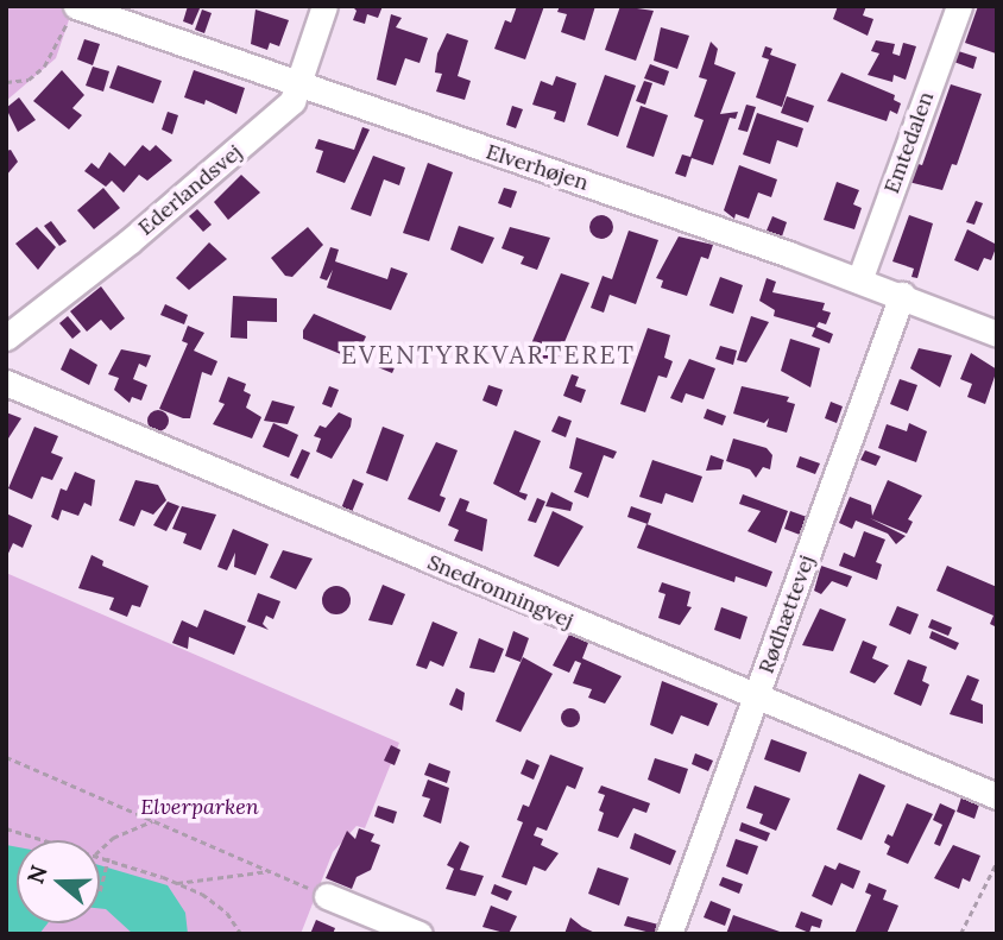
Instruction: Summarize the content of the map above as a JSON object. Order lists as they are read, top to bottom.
{
  "streets": {
    "street": [
      "Emtedalen",
      "Elverhøjen",
      "Ederlandsvej",
      "Snedronningvej",
      "Rødhættevej"
    ]
  },
  "crossings": [
    ["Emtedalen", "Elverhøjen"],
    ["Elverhøjen", "Ederlandsvej"],
    ["Elverhøjen", "Rødhættevej"],
    ["Snedronningvej", "Rødhættevej"]
  ],
  "districts": ["EVENTYRKVARTERET"],
  "parks": ["Elverparken"],
  "north": "left"
}
